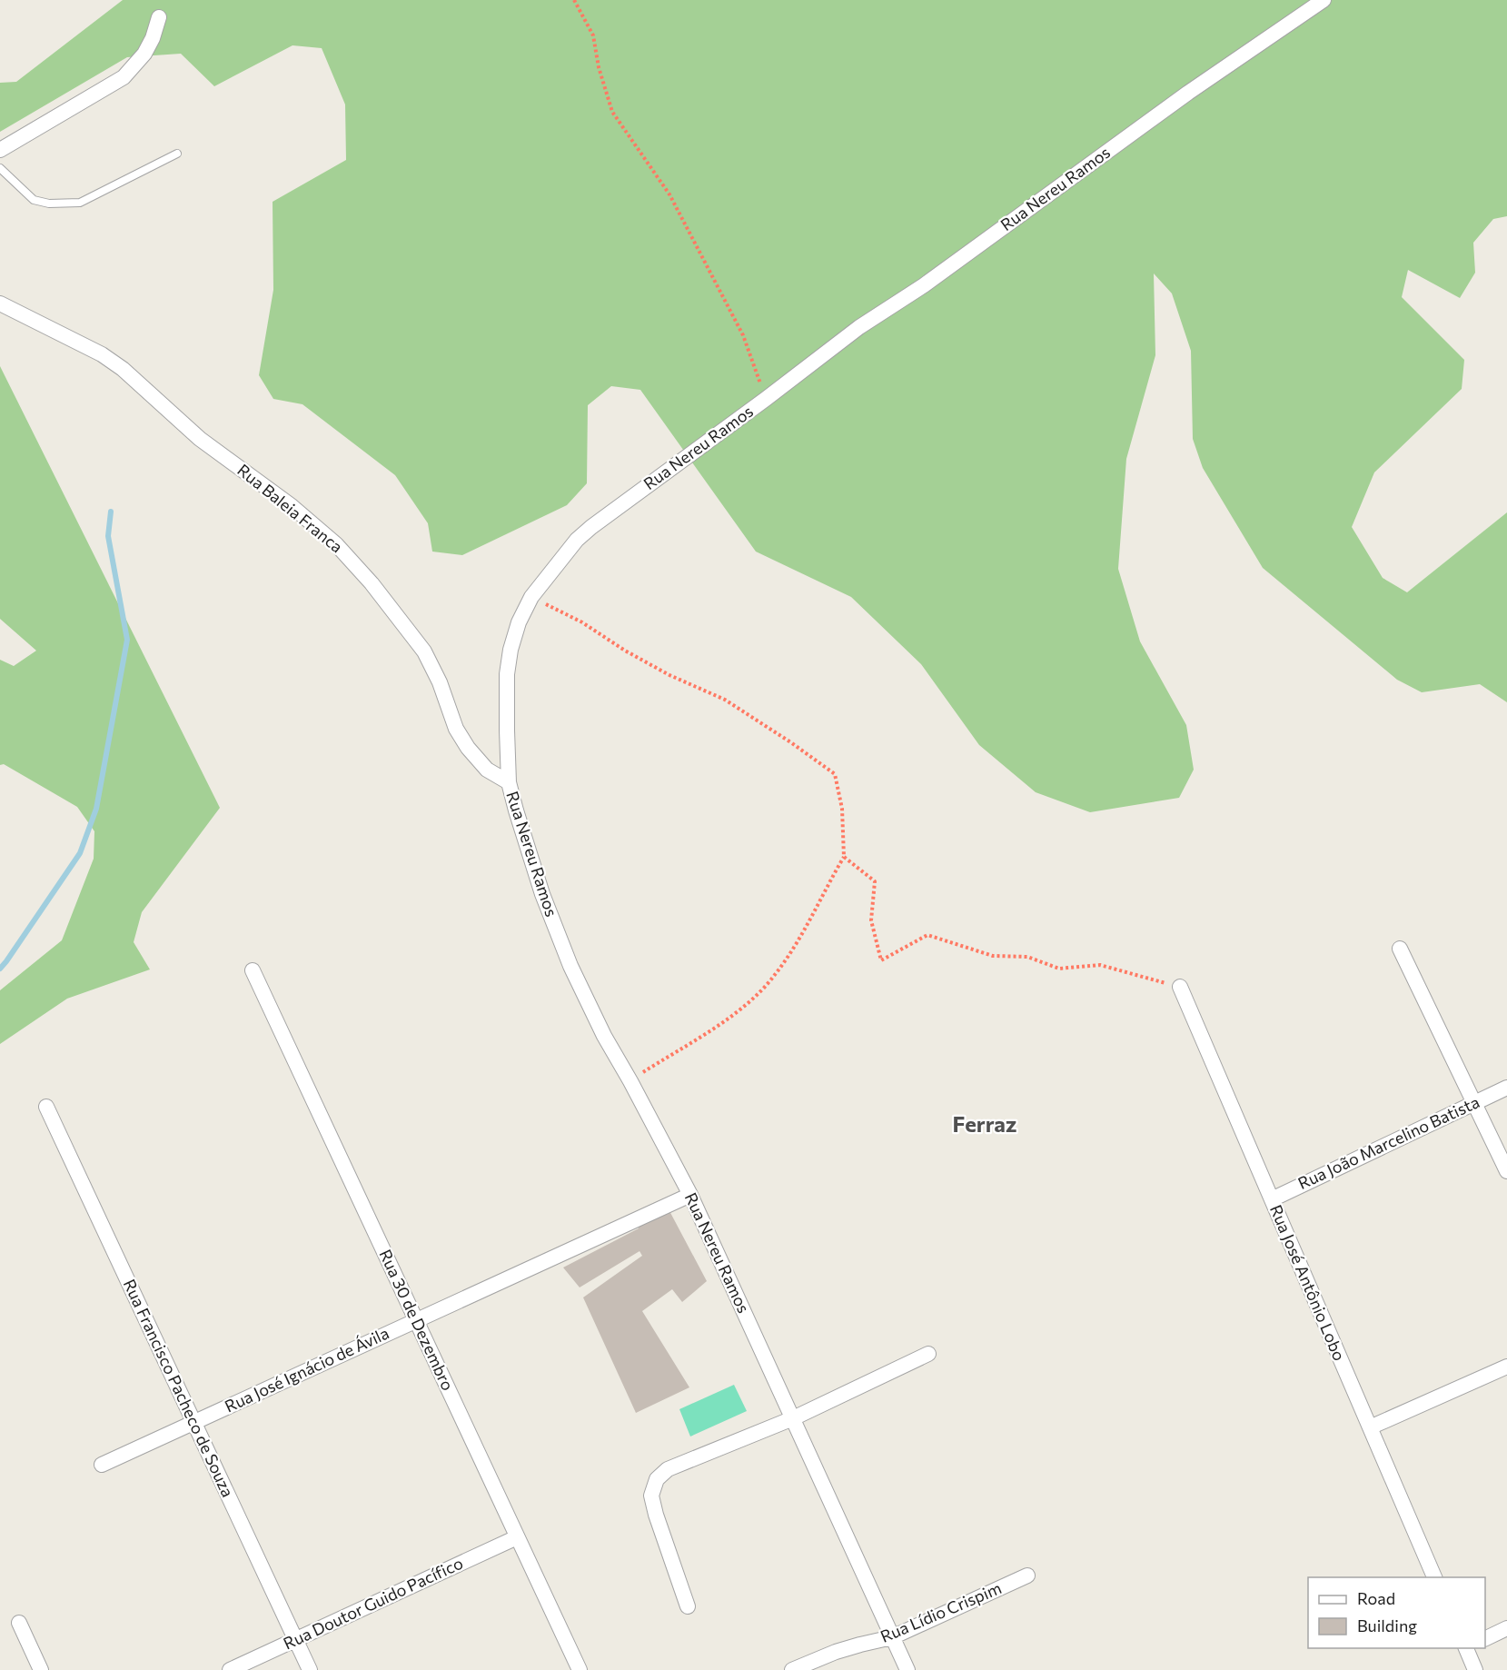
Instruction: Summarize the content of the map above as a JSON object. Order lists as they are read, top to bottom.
{
  "streets": {
    "street": [
      "Rua Nereu Ramos",
      "Rua Baleia Franca",
      "Rua João Marcelino Batista",
      "Rua José Antônio Lobo",
      "Rua 30 de Dezembro",
      "Rua José Ignácio de Ávila",
      "Rua Francisco Pacheco de Souza",
      "Rua Doutor Guido Pacífico",
      "Rua Lídio Crispim"
    ]
  },
  "crossings": [
    ["Rua Nereu Ramos", "Rua Baleia Franca"],
    ["Rua Nereu Ramos", "Rua José Ignácio de Ávila"],
    ["Rua Nereu Ramos", "Rua Lídio Crispim"],
    ["Rua João Marcelino Batista", "Rua José Antônio Lobo"],
    ["Rua 30 de Dezembro", "Rua José Ignácio de Ávila"],
    ["Rua 30 de Dezembro", "Rua Doutor Guido Pacífico"],
    ["Rua José Ignácio de Ávila", "Rua Francisco Pacheco de Souza"],
    ["Rua Francisco Pacheco de Souza", "Rua Doutor Guido Pacífico"]
  ],
  "districts": ["Ferraz"],
  "legend": ["Road", "Building"]
}
